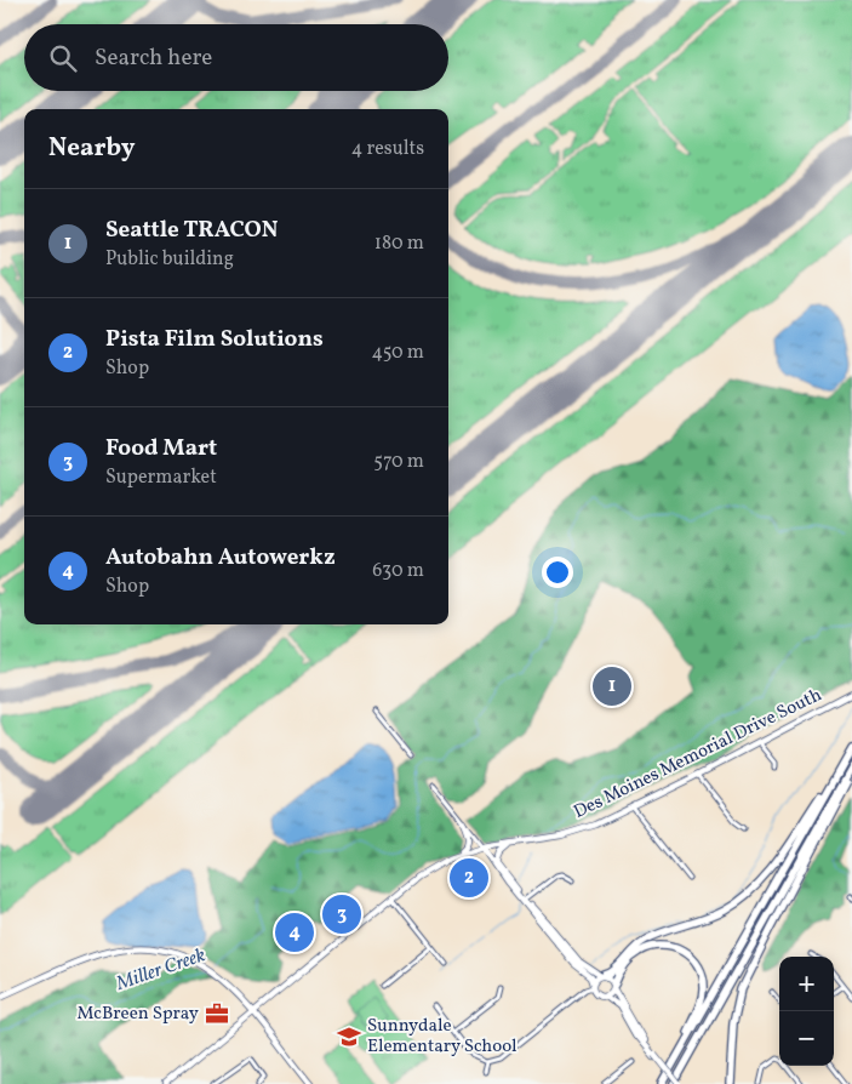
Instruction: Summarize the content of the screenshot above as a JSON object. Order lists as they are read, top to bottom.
{
  "streets": {
    "main road": ["Des Moines Memorial Drive South"]
  },
  "water": ["Miller Creek"],
  "places": {
    "office": ["McBreen Spray"],
    "school or university": ["Sunnydale Elementary School"]
  },
  "page": {
    "search": "Search here",
    "heading": ["Nearby", "4 results"],
    "list": [
      {
        "mark": "1",
        "name": "Seattle TRACON",
        "note": "Public building",
        "value": "180 m"
      },
      {
        "mark": "2",
        "name": "Pista Film Solutions",
        "note": "Shop",
        "value": "450 m"
      },
      {
        "mark": "3",
        "name": "Food Mart",
        "note": "Supermarket",
        "value": "570 m"
      },
      {
        "mark": "4",
        "name": "Autobahn Autowerkz",
        "note": "Shop",
        "value": "630 m"
      }
    ],
    "pins": [
      "1",
      "2",
      "3",
      "4"
    ],
    "map_buttons": ["+", "−"]
  }
}
